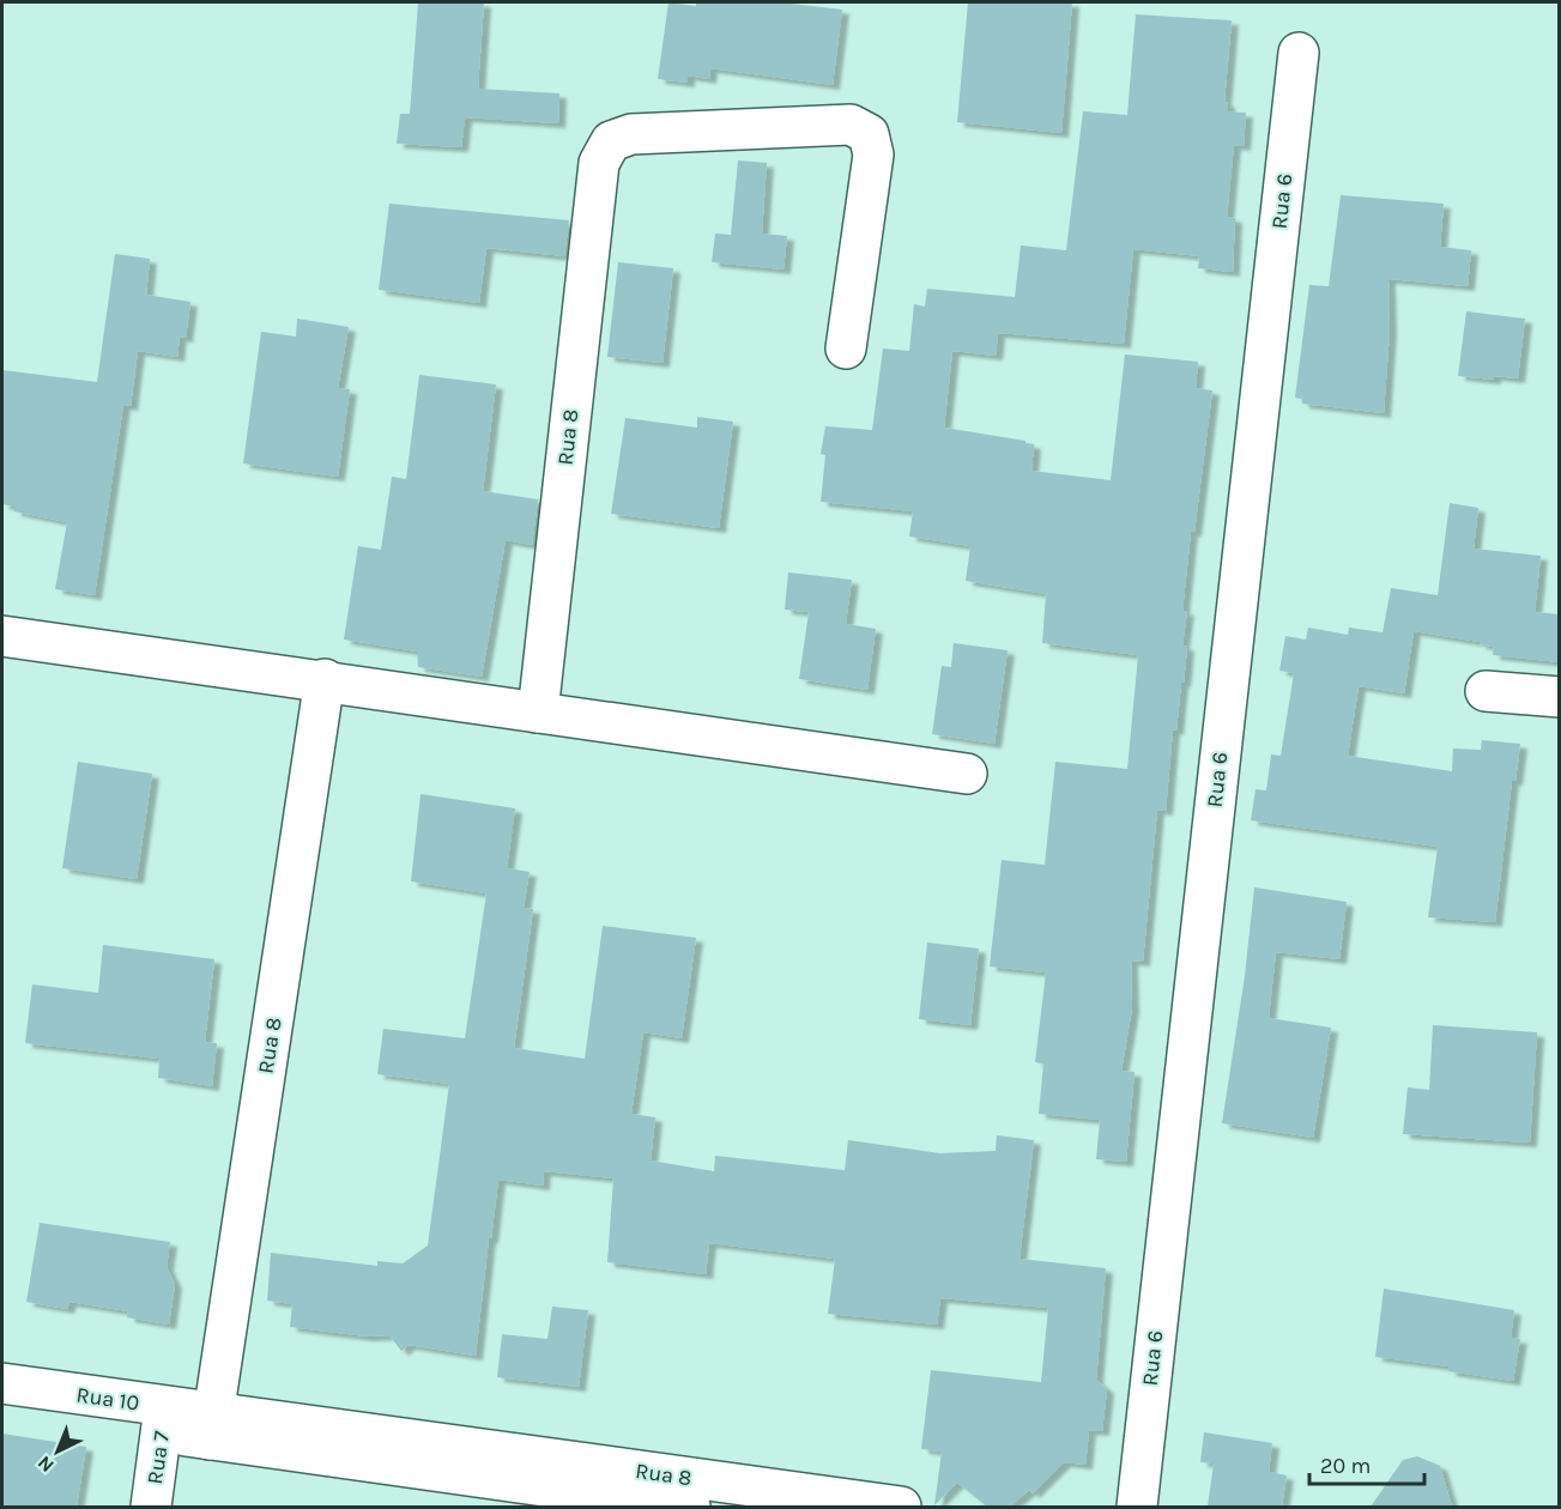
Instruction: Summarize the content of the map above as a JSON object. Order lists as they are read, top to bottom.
{
  "streets": {
    "street": [
      "Rua 6",
      "Rua 8",
      "Rua 10",
      "Rua 7"
    ]
  },
  "crossings": [
    ["Rua 8", "Rua 10"],
    ["Rua 10", "Rua 7"]
  ],
  "scale_bar": "20 m",
  "north": "bottom left"
}
